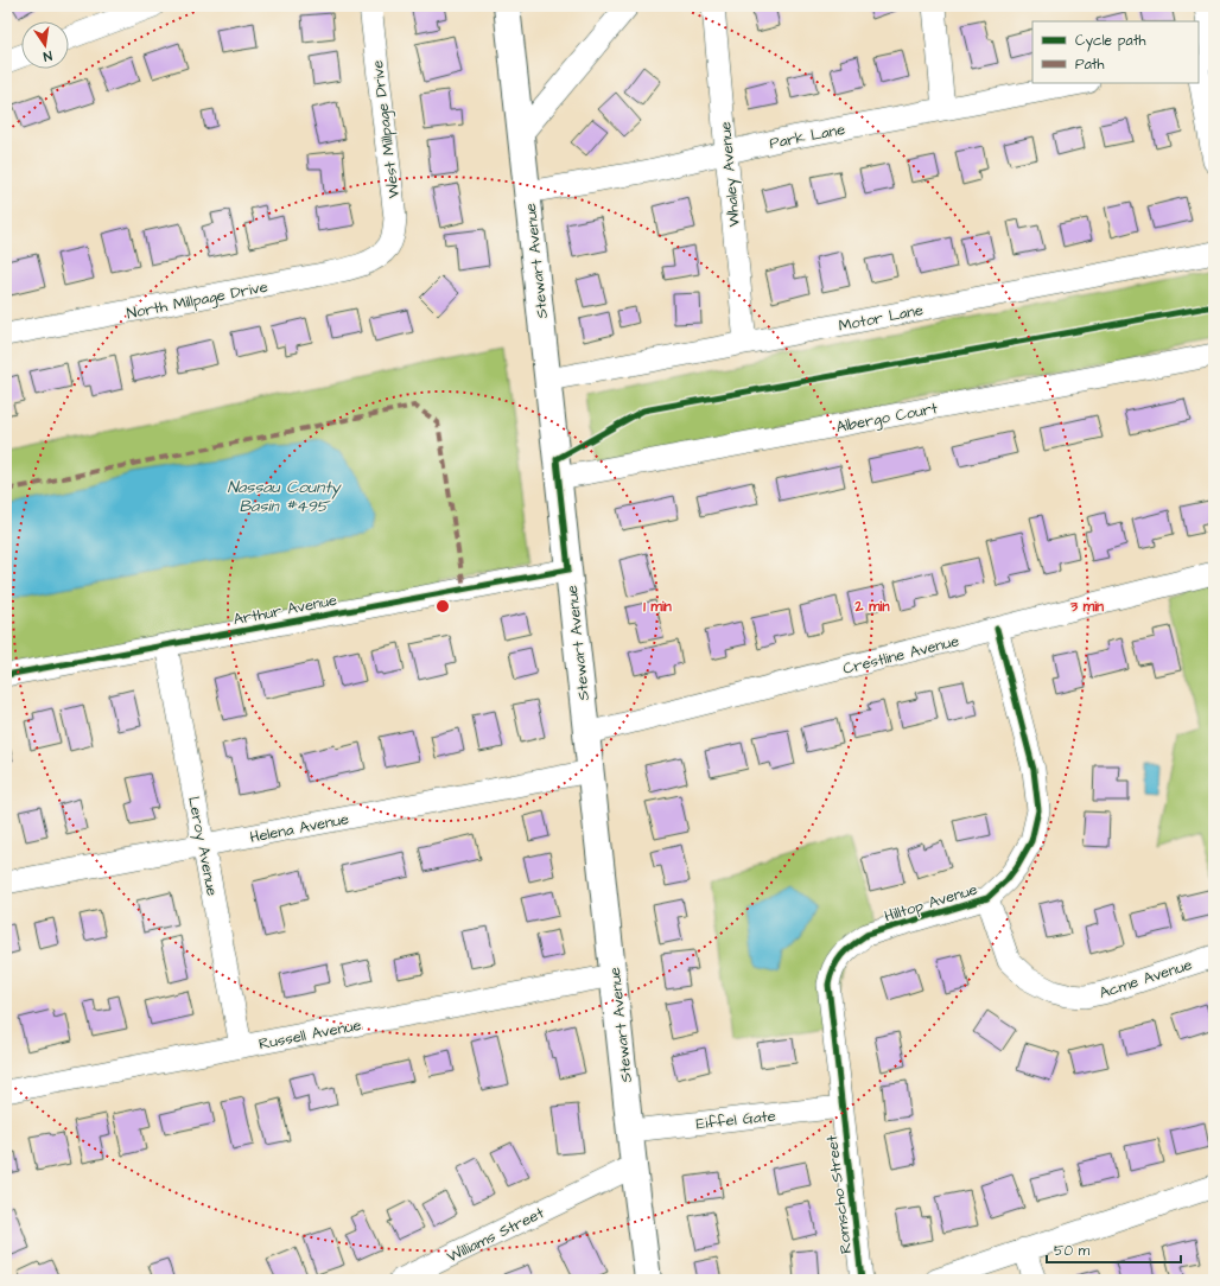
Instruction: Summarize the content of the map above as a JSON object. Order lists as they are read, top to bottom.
{
  "streets": {
    "main road": ["Stewart Avenue"],
    "street": [
      "West Millpage Drive",
      "Park Lane",
      "Whaley Avenue",
      "North Millpage Drive",
      "Motor Lane",
      "Albergo Court",
      "Arthur Avenue",
      "Crestline Avenue",
      "Helena Avenue",
      "Leroy Avenue",
      "Hilltop Avenue",
      "Acme Avenue",
      "Russell Avenue",
      "Eiffel Gate",
      "Romscho Street",
      "Williams Street"
    ]
  },
  "crossings": [
    ["West Millpage Drive", "North Millpage Drive"],
    ["Park Lane", "Whaley Avenue"],
    ["Park Lane", "Stewart Avenue"],
    ["Whaley Avenue", "Motor Lane"],
    ["Stewart Avenue", "Motor Lane"],
    ["Stewart Avenue", "Albergo Court"],
    ["Stewart Avenue", "Arthur Avenue"],
    ["Stewart Avenue", "Crestline Avenue"],
    ["Stewart Avenue", "Helena Avenue"],
    ["Stewart Avenue", "Russell Avenue"],
    ["Stewart Avenue", "Eiffel Gate"],
    ["Stewart Avenue", "Williams Street"],
    ["Arthur Avenue", "Leroy Avenue"],
    ["Crestline Avenue", "Hilltop Avenue"],
    ["Helena Avenue", "Leroy Avenue"],
    ["Leroy Avenue", "Russell Avenue"],
    ["Hilltop Avenue", "Acme Avenue"],
    ["Hilltop Avenue", "Eiffel Gate"],
    ["Hilltop Avenue", "Romscho Street"],
    ["Eiffel Gate", "Romscho Street"]
  ],
  "water": ["Nassau County Basin #495"],
  "legend": ["Cycle path", "Path"],
  "scale_bar": "50 m",
  "north": "bottom",
  "rings": ["1 min", "2 min", "3 min"]
}
